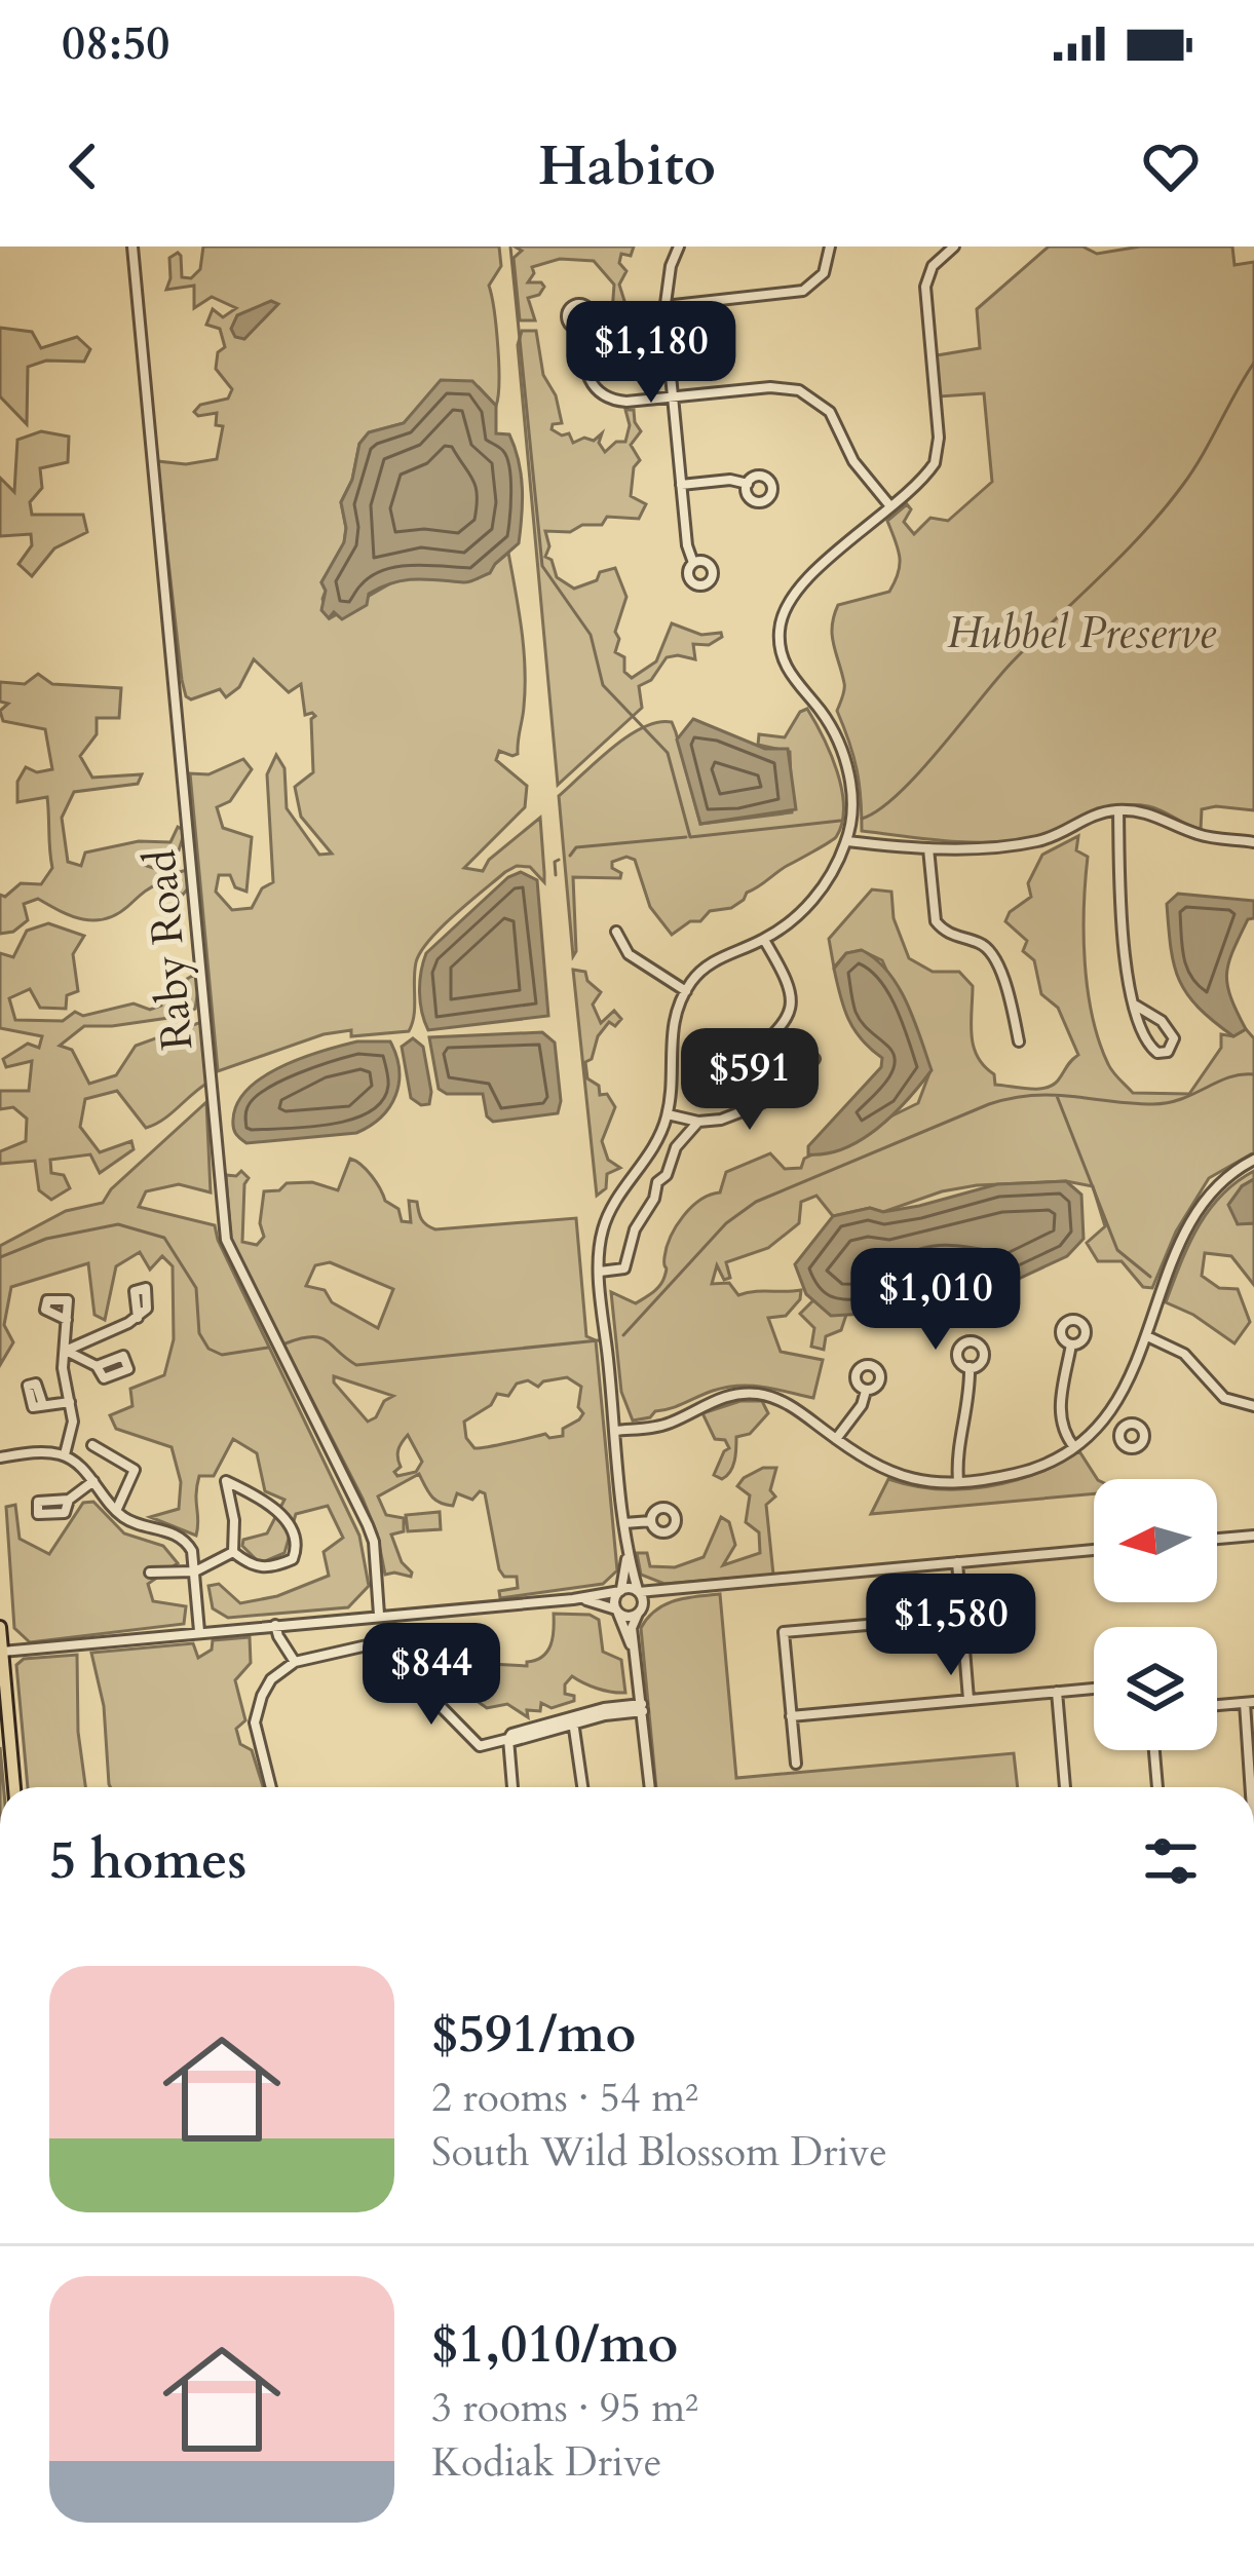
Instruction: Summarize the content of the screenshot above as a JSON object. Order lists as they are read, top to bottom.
{
  "streets": {
    "street": ["Raby Road"]
  },
  "parks": ["Hubbel Preserve"],
  "north": "left",
  "page": {
    "status": "08:50",
    "header": "Habito",
    "price": [
      "$1,180",
      "$591",
      "$1,010",
      "$1,580",
      "$844"
    ],
    "heading": "5 homes",
    "list": [
      {
        "name": "$591/mo",
        "note": "2 rooms · 54 m² · South Wild Blossom Drive"
      },
      {
        "name": "$1,010/mo",
        "note": "3 rooms · 95 m² · Kodiak Drive"
      }
    ]
  }
}
